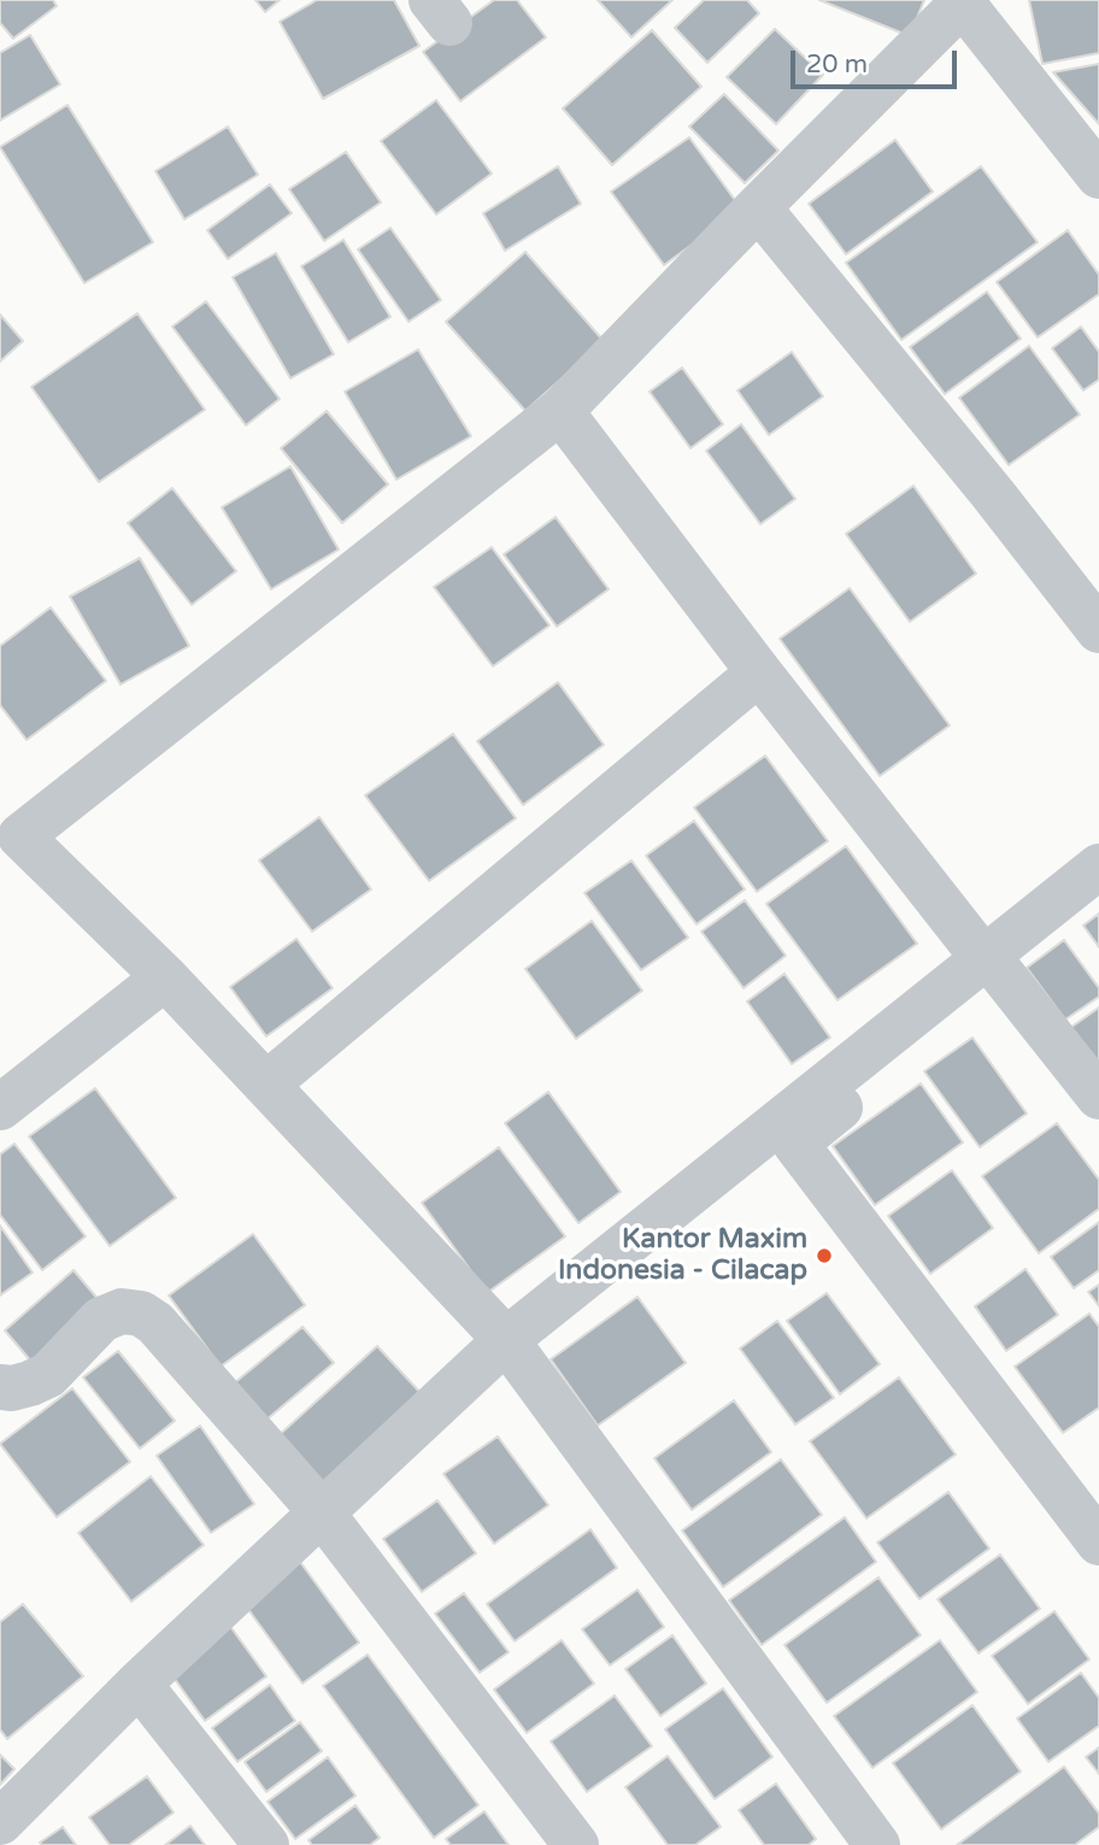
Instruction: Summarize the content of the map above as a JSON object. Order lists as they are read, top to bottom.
{
  "places": ["Kantor Maxim Indonesia - Cilacap"],
  "scale_bar": "20 m"
}
